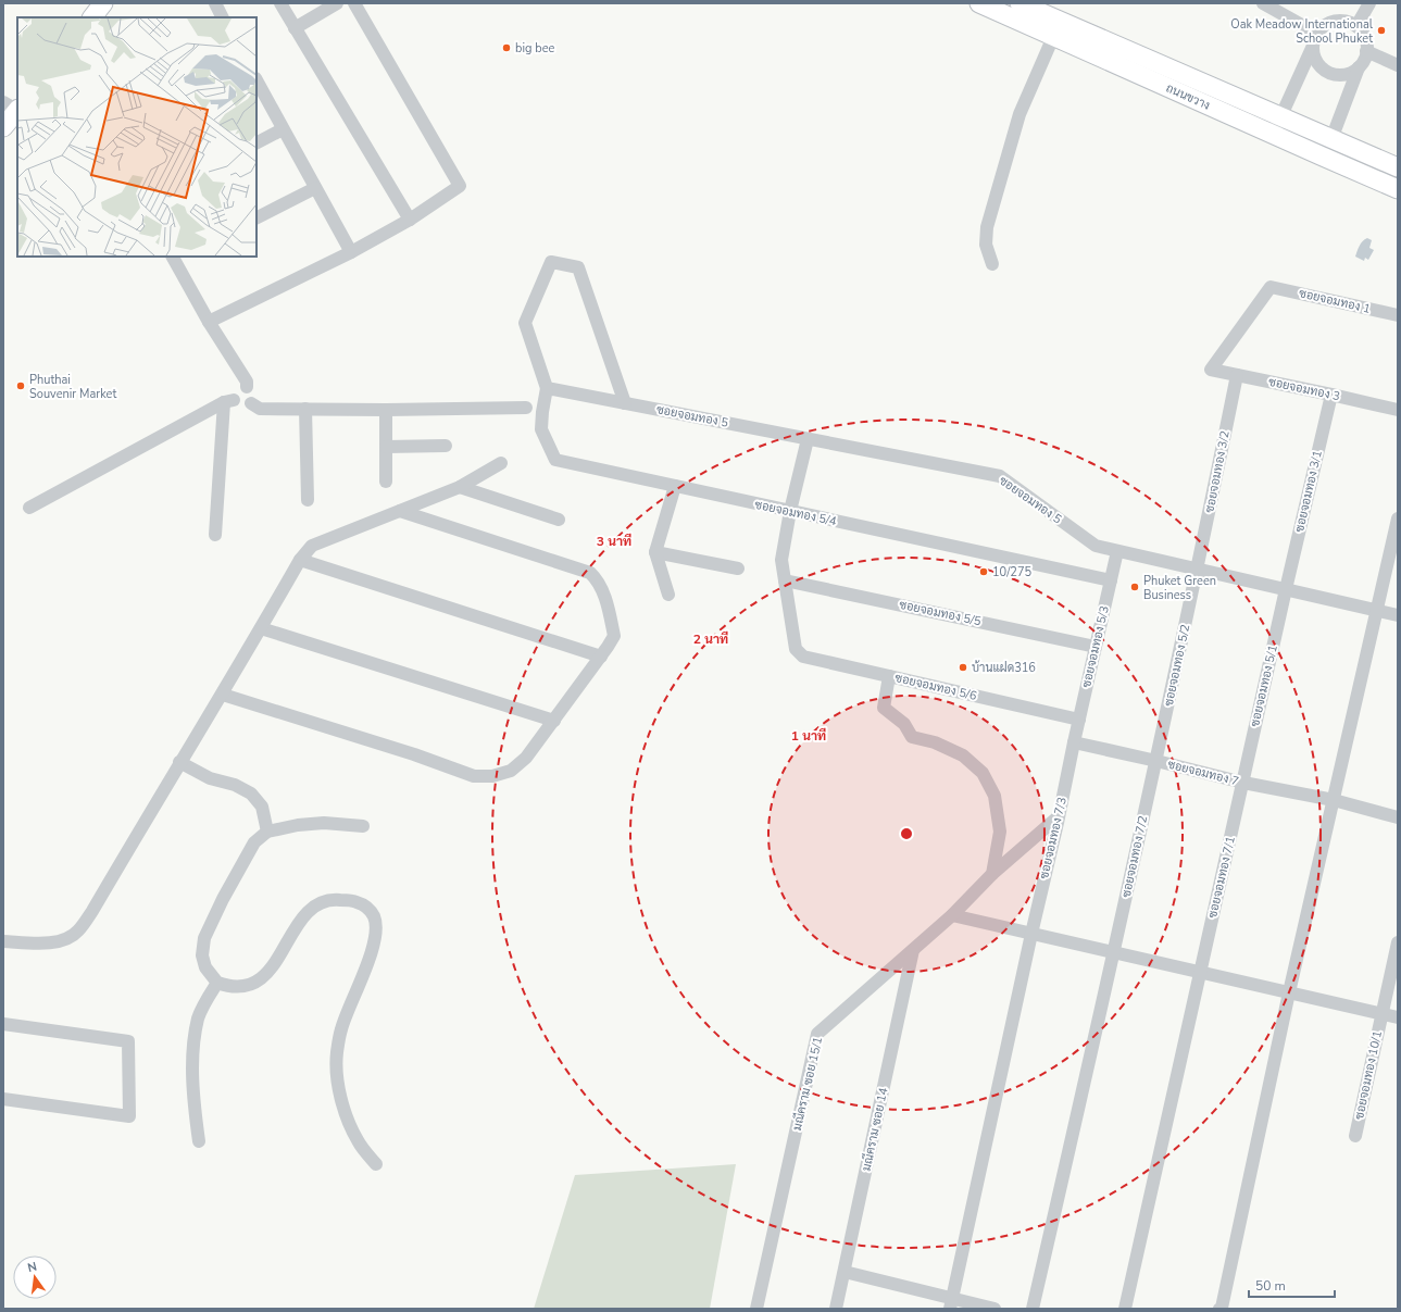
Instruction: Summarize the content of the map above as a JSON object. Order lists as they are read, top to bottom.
{
  "streets": {
    "main road": ["ถนนขวาง"],
    "street": [
      "ซอยจอมทอง 1",
      "ซอยจอมทอง 3",
      "ซอยจอมทอง 5",
      "ซอยจอมทอง 3/2",
      "ซอยจอมทอง 3/1",
      "ซอยจอมทอง 5/4",
      "ซอยจอมทอง 5/5",
      "ซอยจอมทอง 5/3",
      "ซอยจอมทอง 5/2",
      "ซอยจอมทอง 5/1",
      "ซอยจอมทอง 5/6",
      "ซอยจอมทอง 7",
      "ซอยจอมทอง 7/3",
      "ซอยจอมทอง 7/2",
      "ซอยจอมทอง 7/1",
      "ซอยจอมทอง 10/1",
      "มณีคราม ซอย 15/1",
      "มณีคราม ซอย 14"
    ]
  },
  "crossings": [
    ["ซอยจอมทอง 1", "ซอยจอมทอง 3"],
    ["ซอยจอมทอง 3", "ซอยจอมทอง 3/2"],
    ["ซอยจอมทอง 3", "ซอยจอมทอง 3/1"],
    ["ซอยจอมทอง 5", "ซอยจอมทอง 3/2"],
    ["ซอยจอมทอง 5", "ซอยจอมทอง 3/1"],
    ["ซอยจอมทอง 5", "ซอยจอมทอง 5/4"],
    ["ซอยจอมทอง 5", "ซอยจอมทอง 5/3"],
    ["ซอยจอมทอง 5", "ซอยจอมทอง 5/2"],
    ["ซอยจอมทอง 5", "ซอยจอมทอง 5/1"],
    ["ซอยจอมทอง 3/2", "ซอยจอมทอง 5/2"],
    ["ซอยจอมทอง 3/1", "ซอยจอมทอง 5/1"],
    ["ซอยจอมทอง 5/4", "ซอยจอมทอง 5/3"],
    ["ซอยจอมทอง 5/5", "ซอยจอมทอง 5/3"],
    ["ซอยจอมทอง 5/5", "ซอยจอมทอง 5/6"],
    ["ซอยจอมทอง 5/3", "ซอยจอมทอง 5/6"],
    ["ซอยจอมทอง 5/3", "ซอยจอมทอง 7"],
    ["ซอยจอมทอง 5/3", "ซอยจอมทอง 7/3"],
    ["ซอยจอมทอง 5/2", "ซอยจอมทอง 7"],
    ["ซอยจอมทอง 5/2", "ซอยจอมทอง 7/2"],
    ["ซอยจอมทอง 5/1", "ซอยจอมทอง 7"],
    ["ซอยจอมทอง 5/1", "ซอยจอมทอง 7/1"],
    ["ซอยจอมทอง 7", "ซอยจอมทอง 7/3"],
    ["ซอยจอมทอง 7", "ซอยจอมทอง 7/2"],
    ["ซอยจอมทอง 7", "ซอยจอมทอง 7/1"],
    ["ซอยจอมทอง 7/3", "มณีคราม ซอย 15/1"],
    ["มณีคราม ซอย 15/1", "มณีคราม ซอย 14"]
  ],
  "places": [
    "Oak Meadow International School Phuket",
    "big bee",
    "Phuthai Souvenir Market",
    "10/275",
    "Phuket Green Business",
    "บ้านแฝด316"
  ],
  "scale_bar": "50 m",
  "north": "top",
  "rings": ["3 นาที", "2 นาที", "1 นาที"]
}
